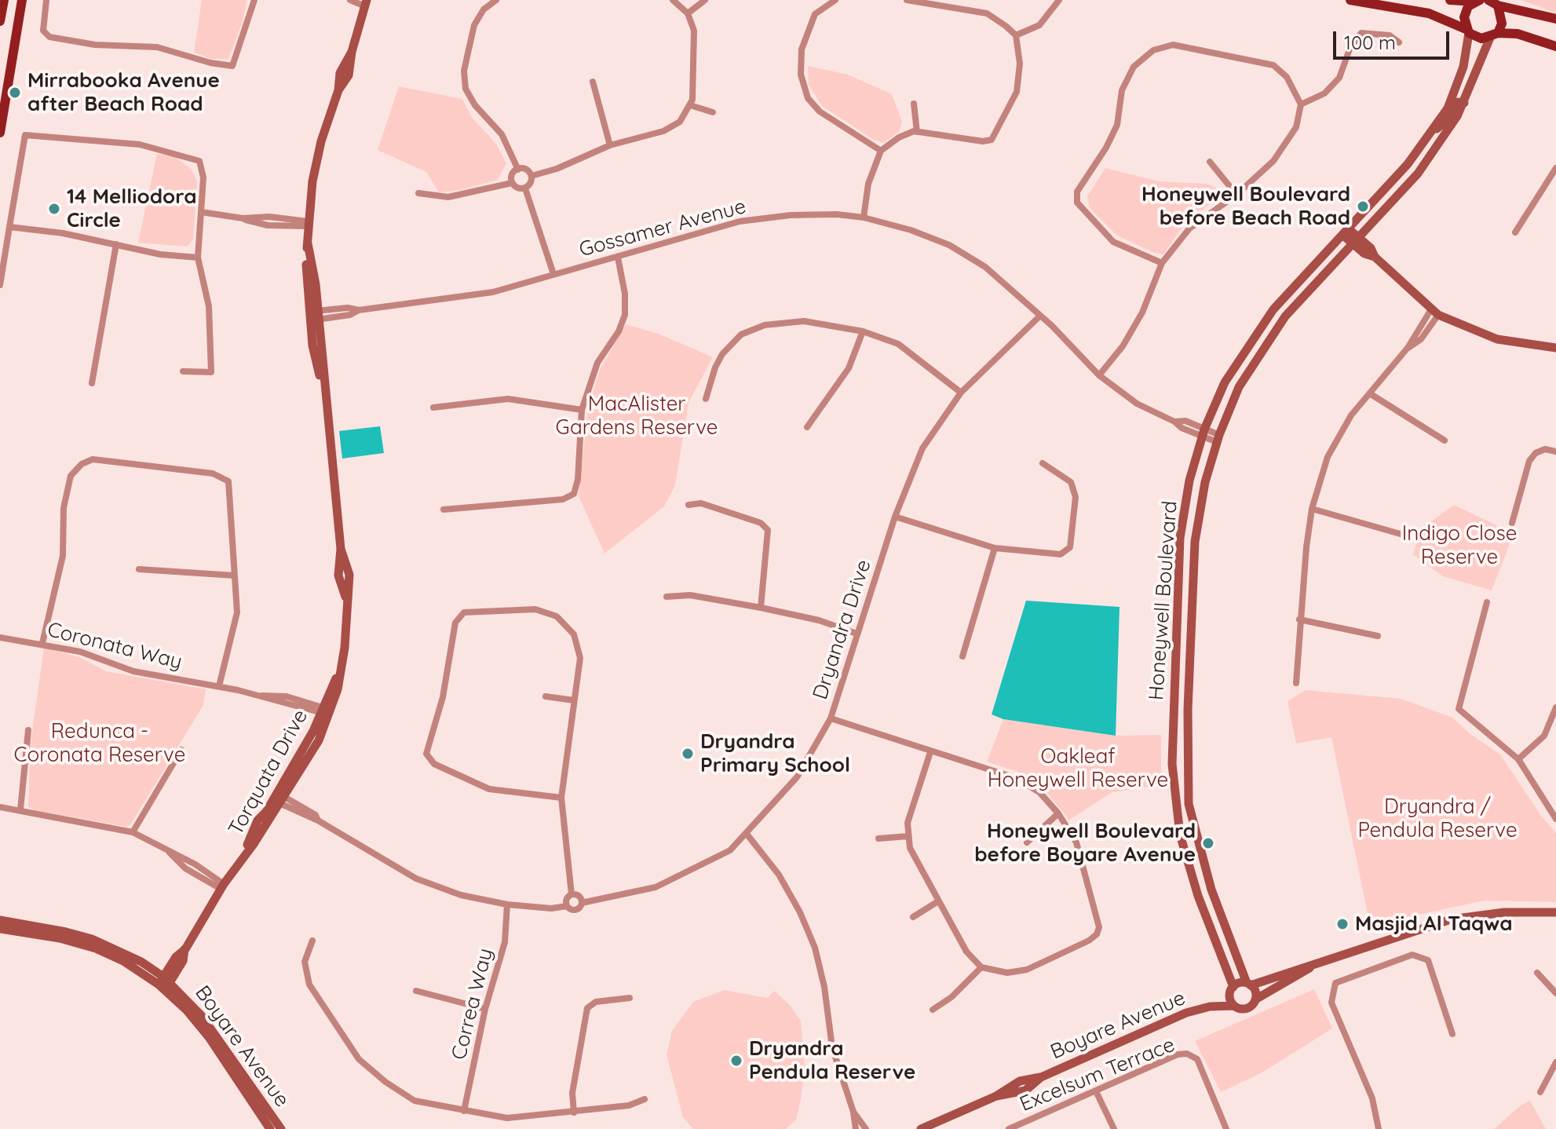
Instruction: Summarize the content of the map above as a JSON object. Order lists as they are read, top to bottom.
{
  "streets": {
    "street": [
      "Gossamer Avenue",
      "Honeywell Boulevard",
      "Dryandra Drive",
      "Coronata Way",
      "Torquata Drive",
      "Correa Way",
      "Boyare Avenue",
      "Excelsum Terrace"
    ]
  },
  "crossings": [
    ["Gossamer Avenue", "Honeywell Boulevard"],
    ["Gossamer Avenue", "Dryandra Drive"],
    ["Gossamer Avenue", "Torquata Drive"],
    ["Honeywell Boulevard", "Boyare Avenue"],
    ["Dryandra Drive", "Torquata Drive"],
    ["Dryandra Drive", "Correa Way"],
    ["Coronata Way", "Torquata Drive"],
    ["Torquata Drive", "Boyare Avenue"]
  ],
  "parks": [
    "MacAlister Gardens Reserve",
    "Indigo Close Reserve",
    "Redunca - Coronata Reserve",
    "Oakleaf Honeywell Reserve",
    "Dryandra / Pendula Reserve"
  ],
  "places": [
    "Mirrabooka Avenue after Beach Road",
    "Honeywell Boulevard before Beach Road",
    "14 Melliodora Circle",
    "Dryandra Primary School",
    "Honeywell Boulevard before Boyare Avenue",
    "Masjid Al Taqwa",
    "Dryandra Pendula Reserve"
  ],
  "scale_bar": "100 m"
}
